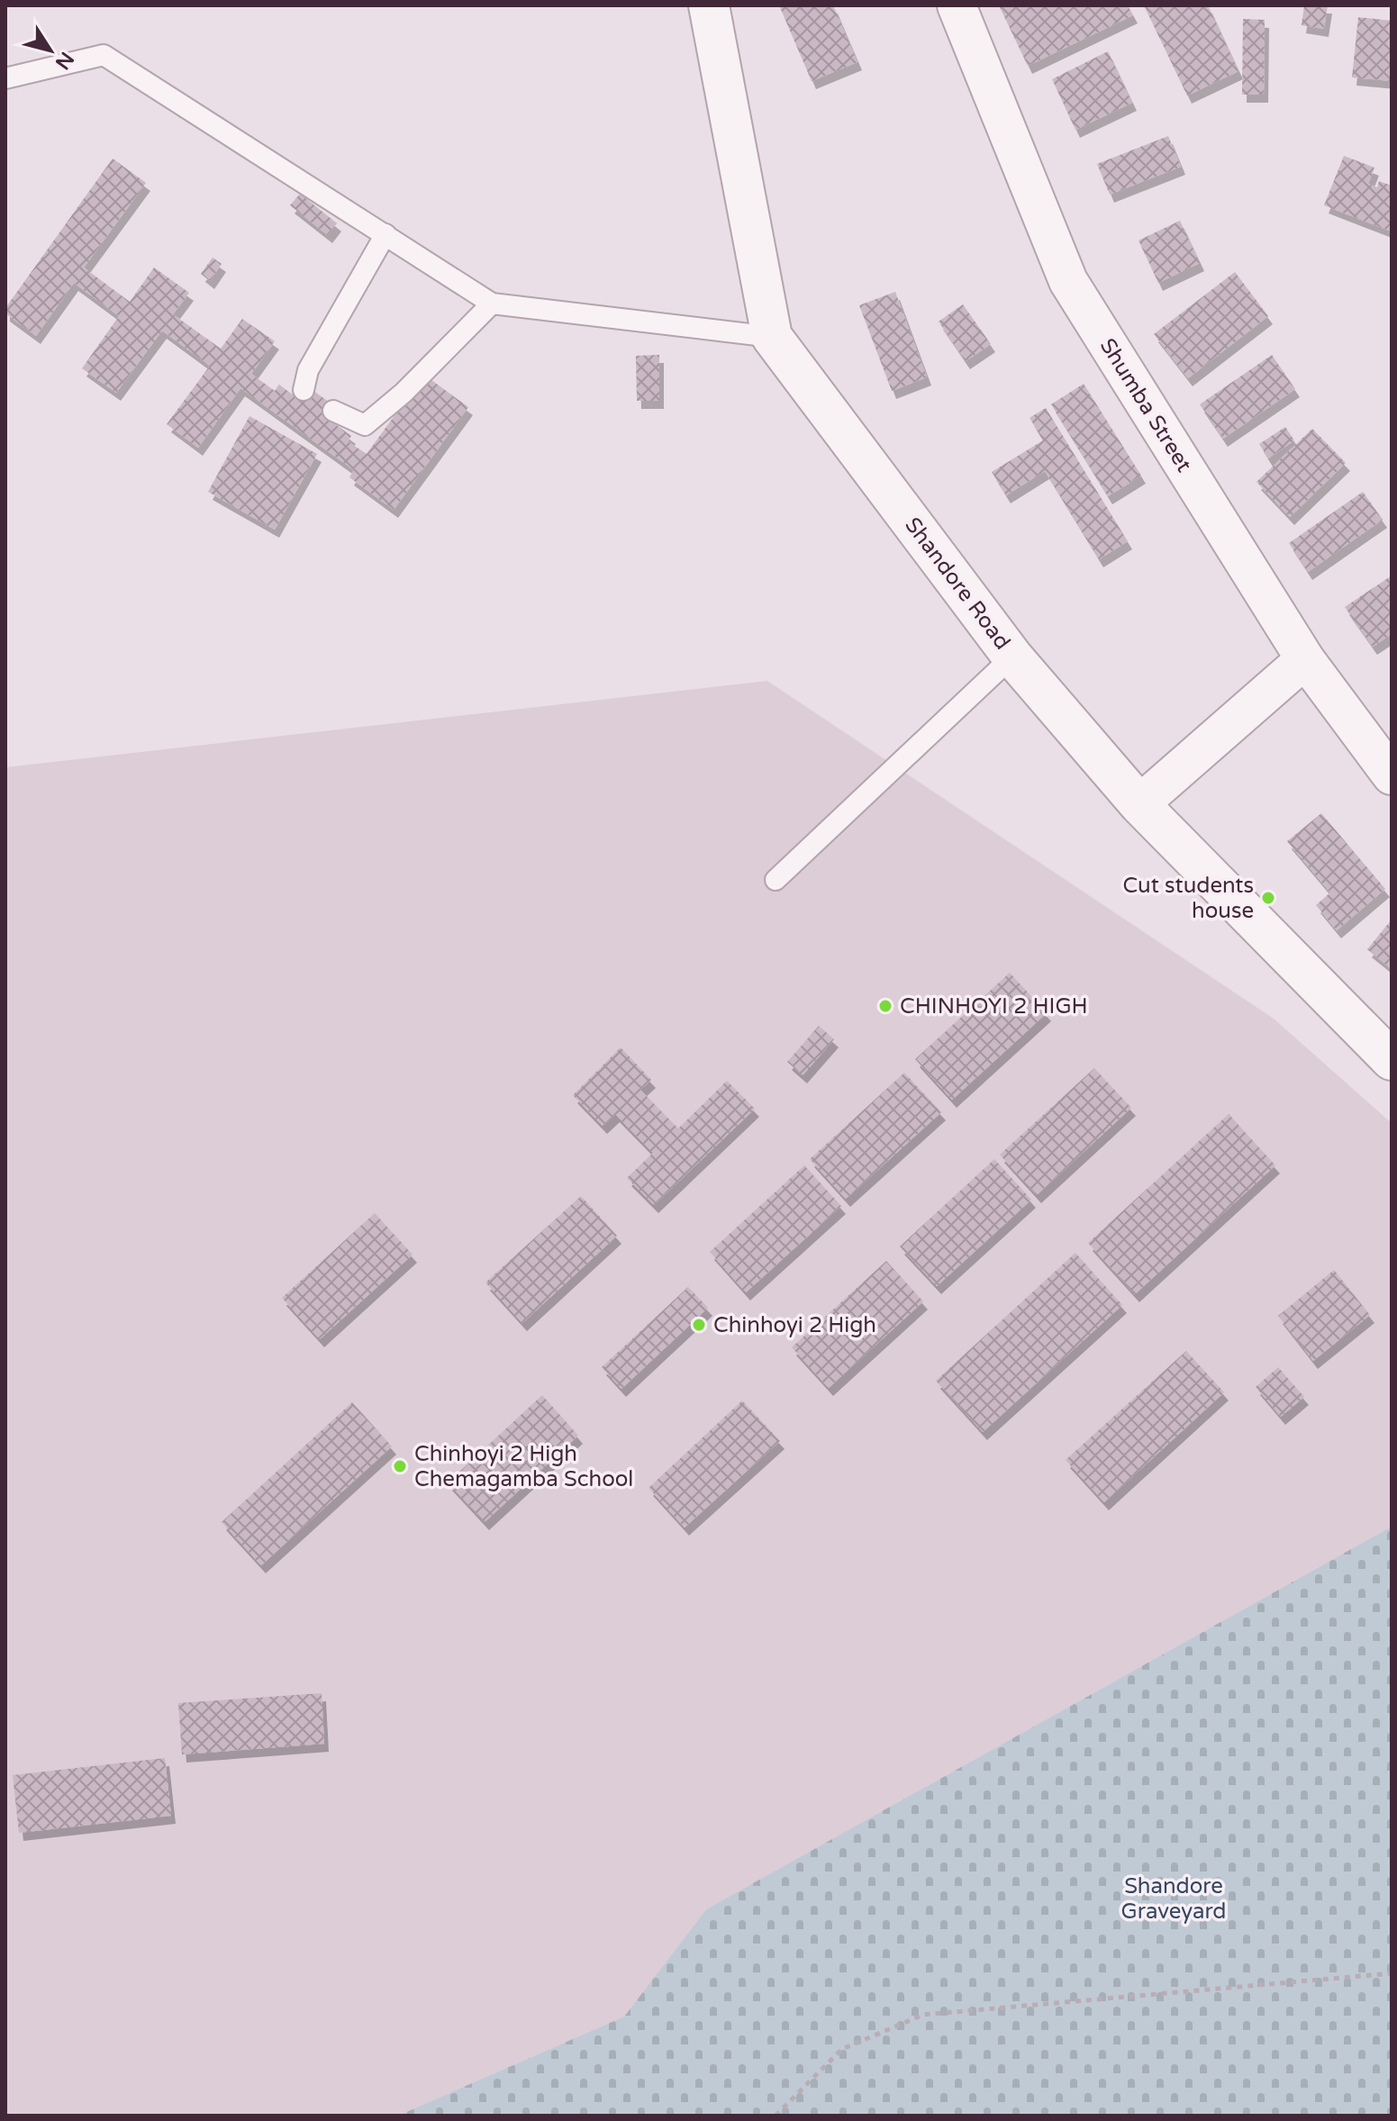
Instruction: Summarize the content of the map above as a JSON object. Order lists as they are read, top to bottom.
{
  "streets": {
    "street": ["Shumba Street", "Shandore Road"]
  },
  "parks": ["Shandore Graveyard"],
  "places": [
    "Cut students house",
    "CHINHOYI 2 HIGH",
    "Chinhoyi 2 High",
    "Chinhoyi 2 High Chemagamba School"
  ],
  "north": "bottom right"
}
